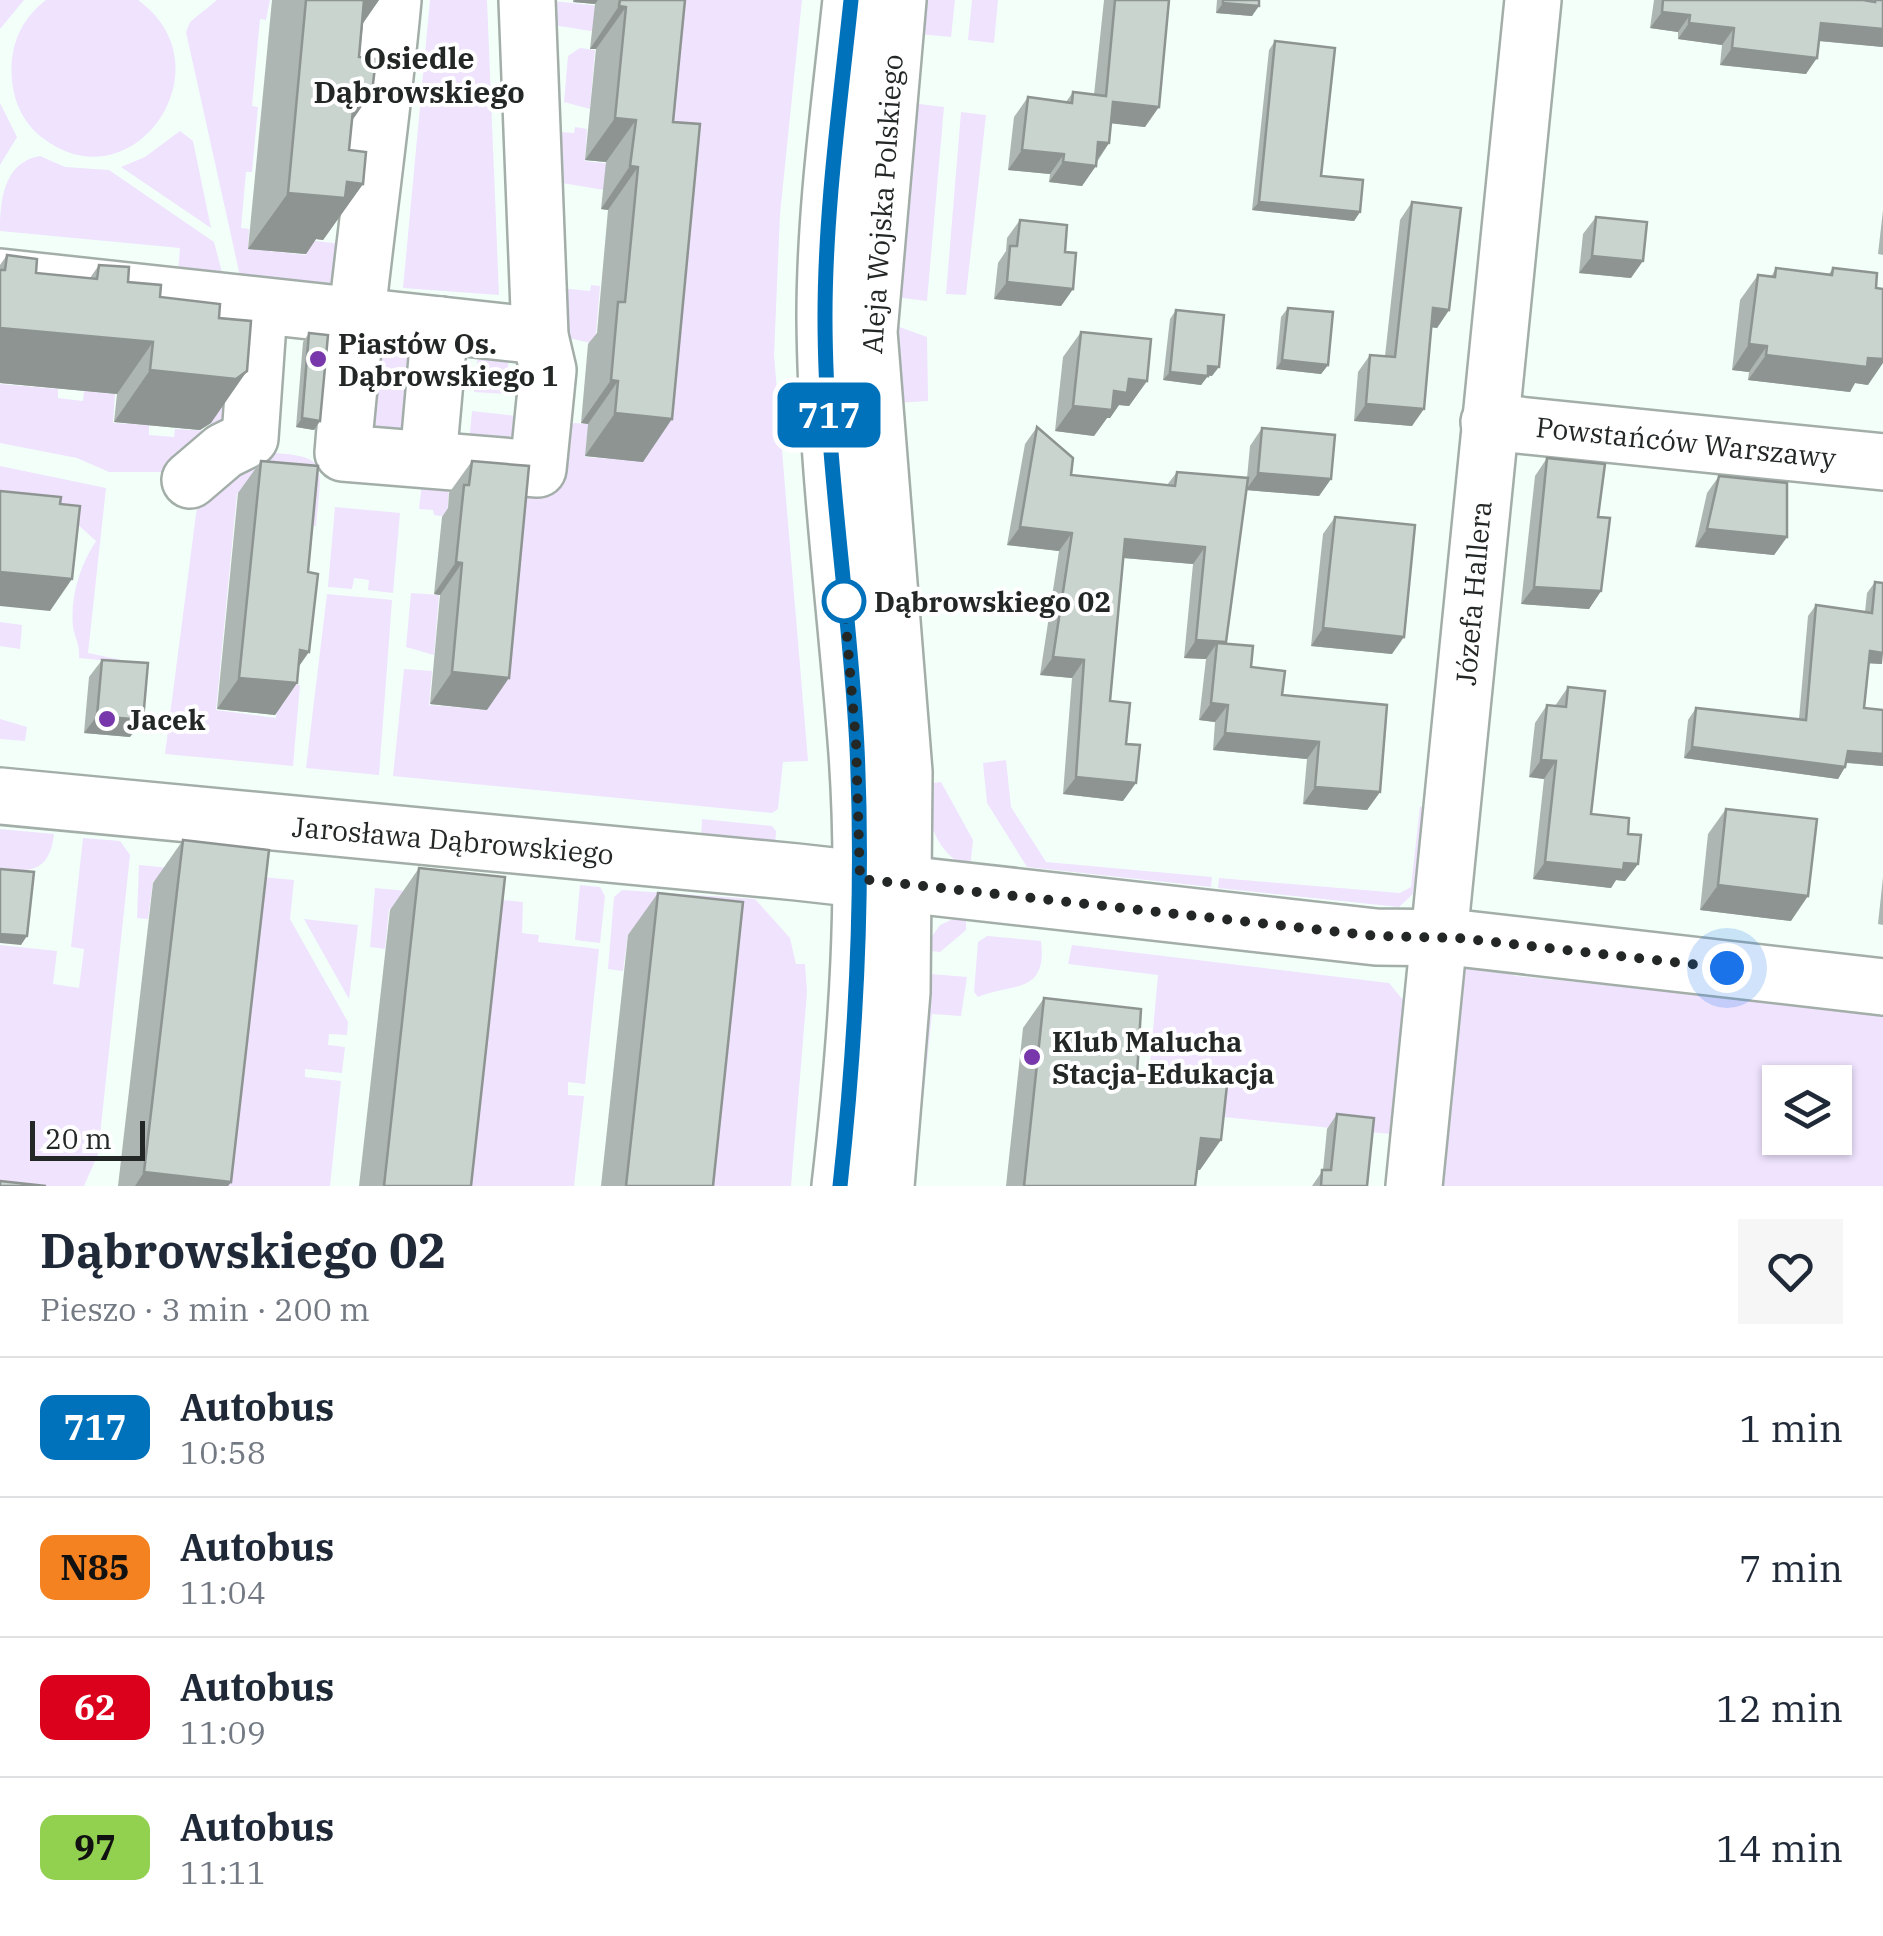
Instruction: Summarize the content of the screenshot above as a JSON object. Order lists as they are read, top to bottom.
{
  "streets": {
    "street": [
      "Aleja Wojska Polskiego",
      "Powstańców Warszawy",
      "Józefa Hallera",
      "Jarosława Dąbrowskiego"
    ]
  },
  "crossings": [
    ["Aleja Wojska Polskiego", "Jarosława Dąbrowskiego"],
    ["Powstańców Warszawy", "Józefa Hallera"],
    ["Józefa Hallera", "Jarosława Dąbrowskiego"]
  ],
  "districts": ["Osiedle Dąbrowskiego"],
  "places": [
    "Piastów Os. Dąbrowskiego 1",
    "Dąbrowskiego 02",
    "Jacek",
    "Klub Malucha Stacja-Edukacja"
  ],
  "lines": ["bus line 717"],
  "scale_bar": "20 m",
  "page": {
    "on_map": "717",
    "scale": "20 m",
    "heading": ["Dąbrowskiego 02", "Pieszo · 3 min · 200 m"],
    "list": [
      {
        "mark": "717",
        "name": "Autobus",
        "note": "10:58",
        "value": "1 min"
      },
      {
        "mark": "N85",
        "name": "Autobus",
        "note": "11:04",
        "value": "7 min"
      },
      {
        "mark": "62",
        "name": "Autobus",
        "note": "11:09",
        "value": "12 min"
      },
      {
        "mark": "97",
        "name": "Autobus",
        "note": "11:11",
        "value": "14 min"
      }
    ]
  }
}
